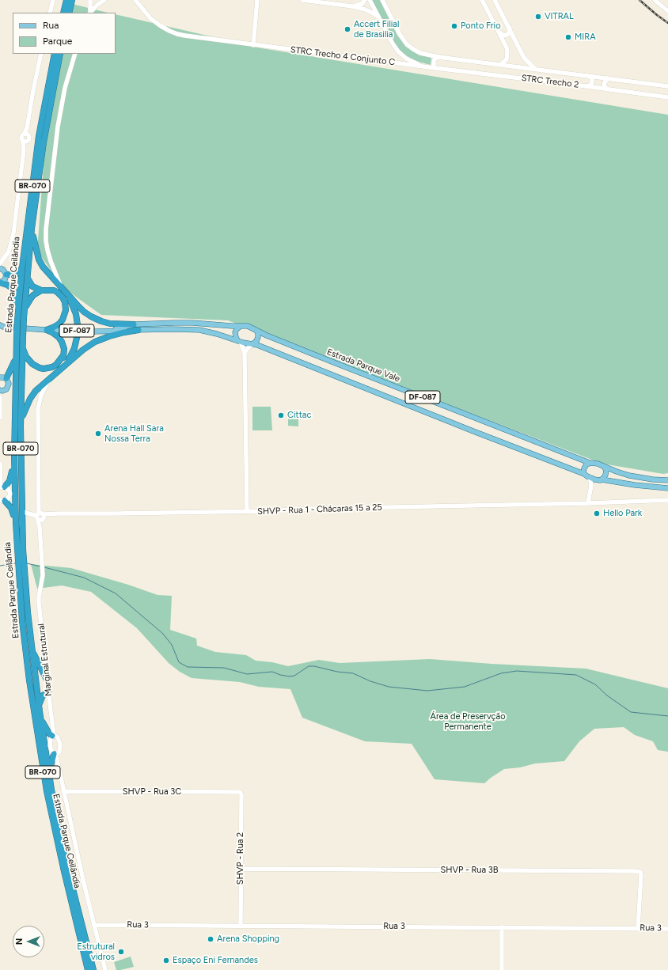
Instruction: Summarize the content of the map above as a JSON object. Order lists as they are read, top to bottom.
{
  "streets": {
    "highway": ["BR-070", "Estrada Parque Ceilândia"],
    "main road": ["DF-087", "Estrada Parque Vale"],
    "street": [
      "STRC Trecho 4 Conjunto C",
      "STRC Trecho 2",
      "SHVP - Rua 1 - Chácaras 15 a 25",
      "Marginal Estrutural",
      "SHVP - Rua 3C",
      "SHVP - Rua 2",
      "SHVP - Rua 3B",
      "Rua 3"
    ]
  },
  "crossings": [
    ["STRC Trecho 4 Conjunto C", "STRC Trecho 2"],
    ["DF-087", "Estrada Parque Vale"],
    ["SHVP - Rua 1 - Chácaras 15 a 25", "Marginal Estrutural"],
    ["SHVP - Rua 3C", "SHVP - Rua 2"],
    ["SHVP - Rua 2", "SHVP - Rua 3B"],
    ["SHVP - Rua 2", "Rua 3"],
    ["SHVP - Rua 3B", "Rua 3"]
  ],
  "parks": ["Área de Preservção Permanente"],
  "places": [
    "VITRAL",
    "Ponto Frio",
    "Accert Filial de Brasilia",
    "MIRA",
    "Cittac",
    "Arena Hall Sara Nossa Terra",
    "Hello Park",
    "Arena Shopping",
    "Estrutural vidros",
    "Espaço Eni Fernandes"
  ],
  "legend": ["Rua", "Parque"],
  "north": "left"
}
